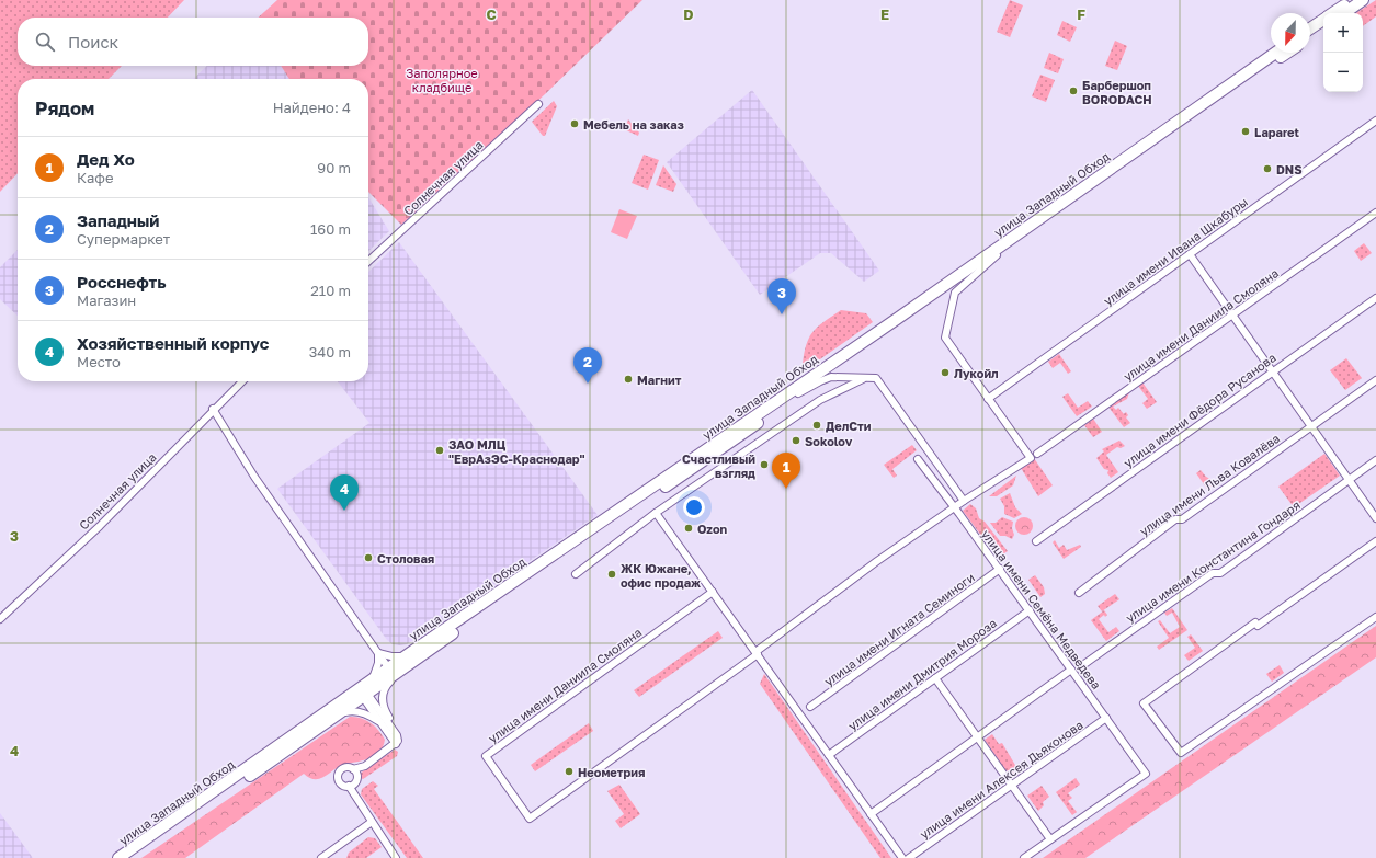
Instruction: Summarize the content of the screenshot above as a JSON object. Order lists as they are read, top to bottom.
{
  "streets": {
    "highway": ["улица Западный Обход"],
    "street": [
      "Солнечная улица",
      "улица имени Ивана Шкабуры",
      "улица имени Даниила Смоляна",
      "улица имени Фёдора Русанова",
      "улица имени Льва Ковалёва",
      "улица имени Константина Гондаря",
      "улица имени Семёна Медведева",
      "улица имени Игната Семиноги",
      "улица имени Дмитрия Мороза",
      "улица имени Алексея Дьяконова"
    ]
  },
  "crossings": [
    ["улица имени Ивана Шкабуры", "улица имени Даниила Смоляна"],
    ["улица имени Даниила Смоляна", "улица имени Семёна Медведева"],
    ["улица имени Семёна Медведева", "улица имени Игната Семиноги"],
    ["улица имени Семёна Медведева", "улица имени Дмитрия Мороза"],
    ["улица имени Семёна Медведева", "улица имени Алексея Дьяконова"]
  ],
  "parks": ["Заполярное кладбище"],
  "places": [
    "Барбершоп BORODACH",
    "Мебель на заказ",
    "Laparet",
    "DNS",
    "Лукойл",
    "Магнит",
    "ДелСти",
    "Sokolov",
    "ЗАО МЛЦ \"ЕврАзЭС-Краснодар\"",
    "Счастливый взгляд",
    "Ozon",
    "Столовая",
    "ЖК Южане, офис продаж",
    "Неометрия"
  ],
  "north": "bottom",
  "page": {
    "map_buttons": ["+", "−"],
    "search": "Поиск",
    "heading": ["Рядом", "Найдено: 4"],
    "list": [
      {
        "mark": "1",
        "name": "Дед Хо",
        "note": "Кафе",
        "value": "90 m"
      },
      {
        "mark": "2",
        "name": "Западный",
        "note": "Супермаркет",
        "value": "160 m"
      },
      {
        "mark": "3",
        "name": "Росснефть",
        "note": "Магазин",
        "value": "210 m"
      },
      {
        "mark": "4",
        "name": "Хозяйственный корпус",
        "note": "Место",
        "value": "340 m"
      }
    ],
    "pins": [
      "3",
      "2",
      "1",
      "4"
    ]
  },
  "grid": {
    "columns": [
      "C",
      "D",
      "E",
      "F"
    ],
    "rows": ["3", "4"]
  }
}
